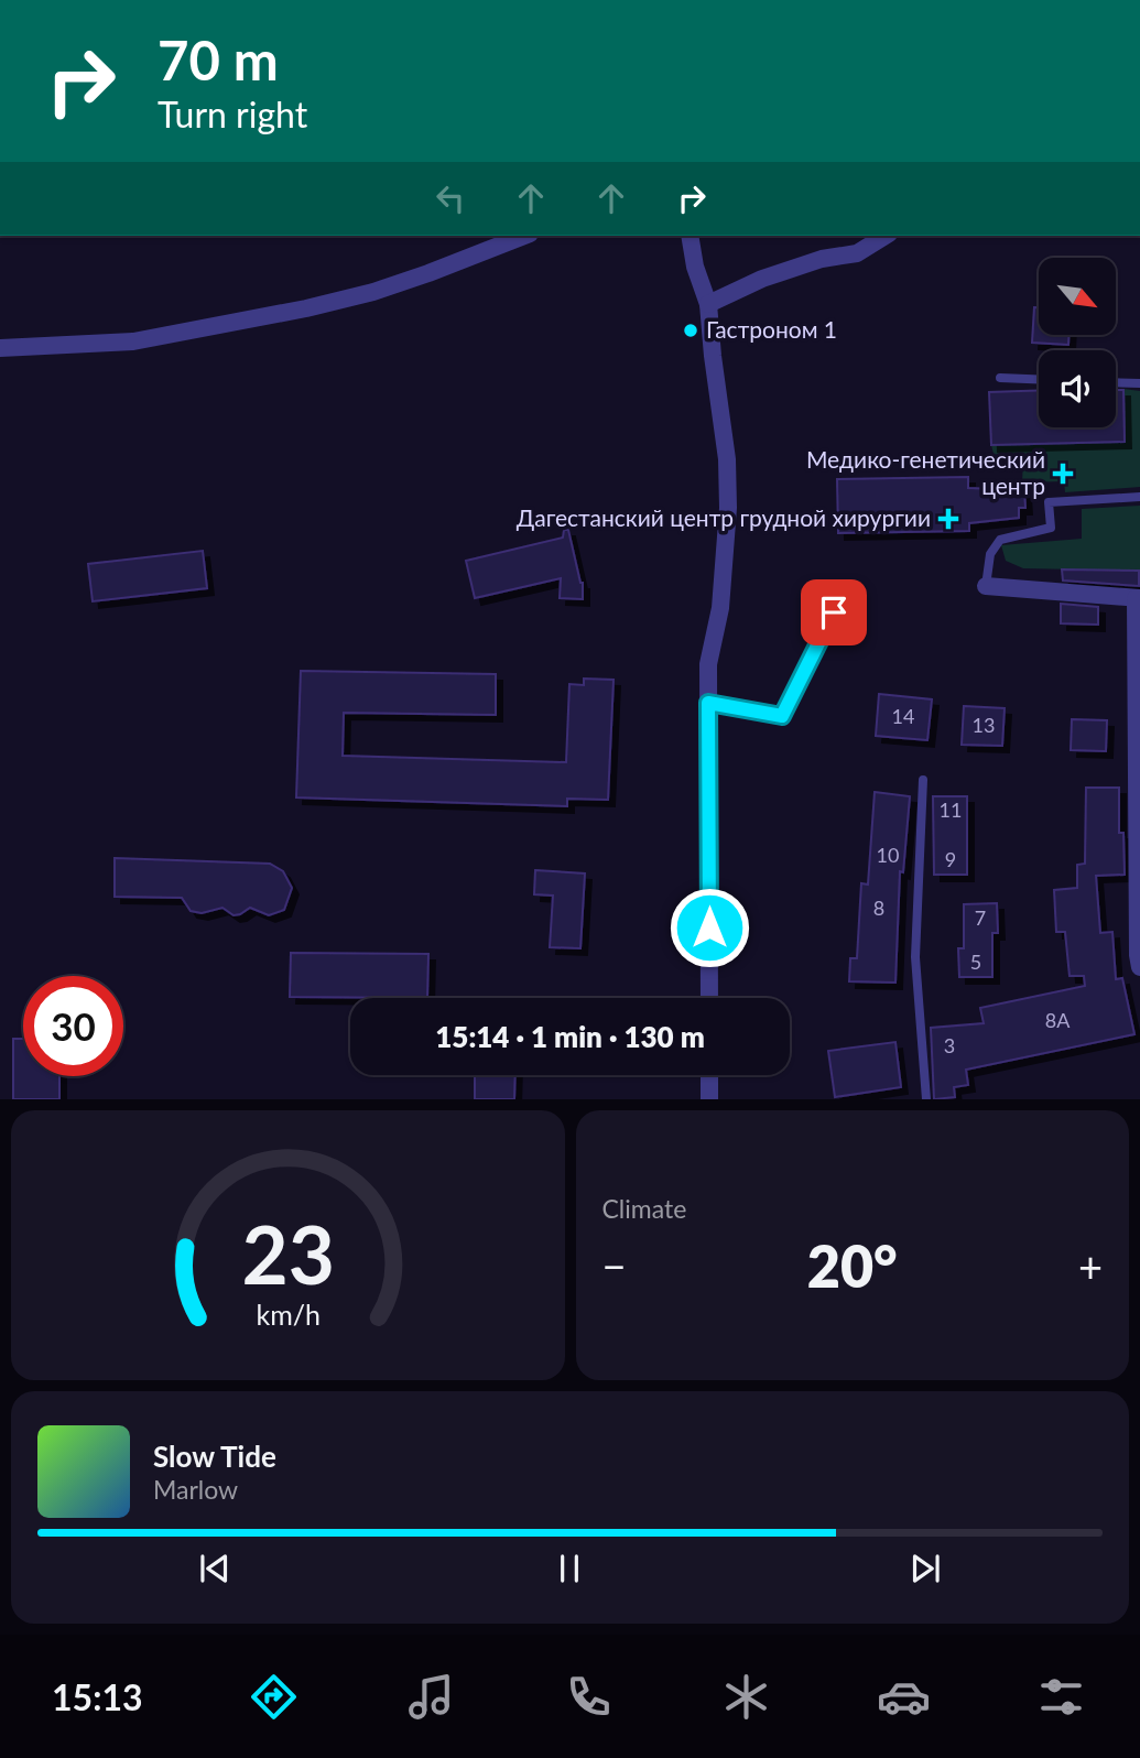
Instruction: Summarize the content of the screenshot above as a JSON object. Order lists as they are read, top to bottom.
{
  "places": {
    "other": ["Гастроном 1"],
    "health": ["Медико-генетический центр", "Дагестанский центр грудной хирургии"]
  },
  "house_numbers": [
    "14",
    "13",
    "11",
    "10",
    "9",
    "8",
    "7",
    "5",
    "8А",
    "3"
  ],
  "north": "bottom right",
  "page": {
    "turn": ["70 m", "Turn right"],
    "limit": "30",
    "trip": "15:14 · 1 min · 130 m",
    "tile": "Climate",
    "heat": ["−", "20°", "+"],
    "song": ["Slow Tide", "Marlow"],
    "tabs": "15:13",
    "gauge": ["23", "km/h"]
  }
}
